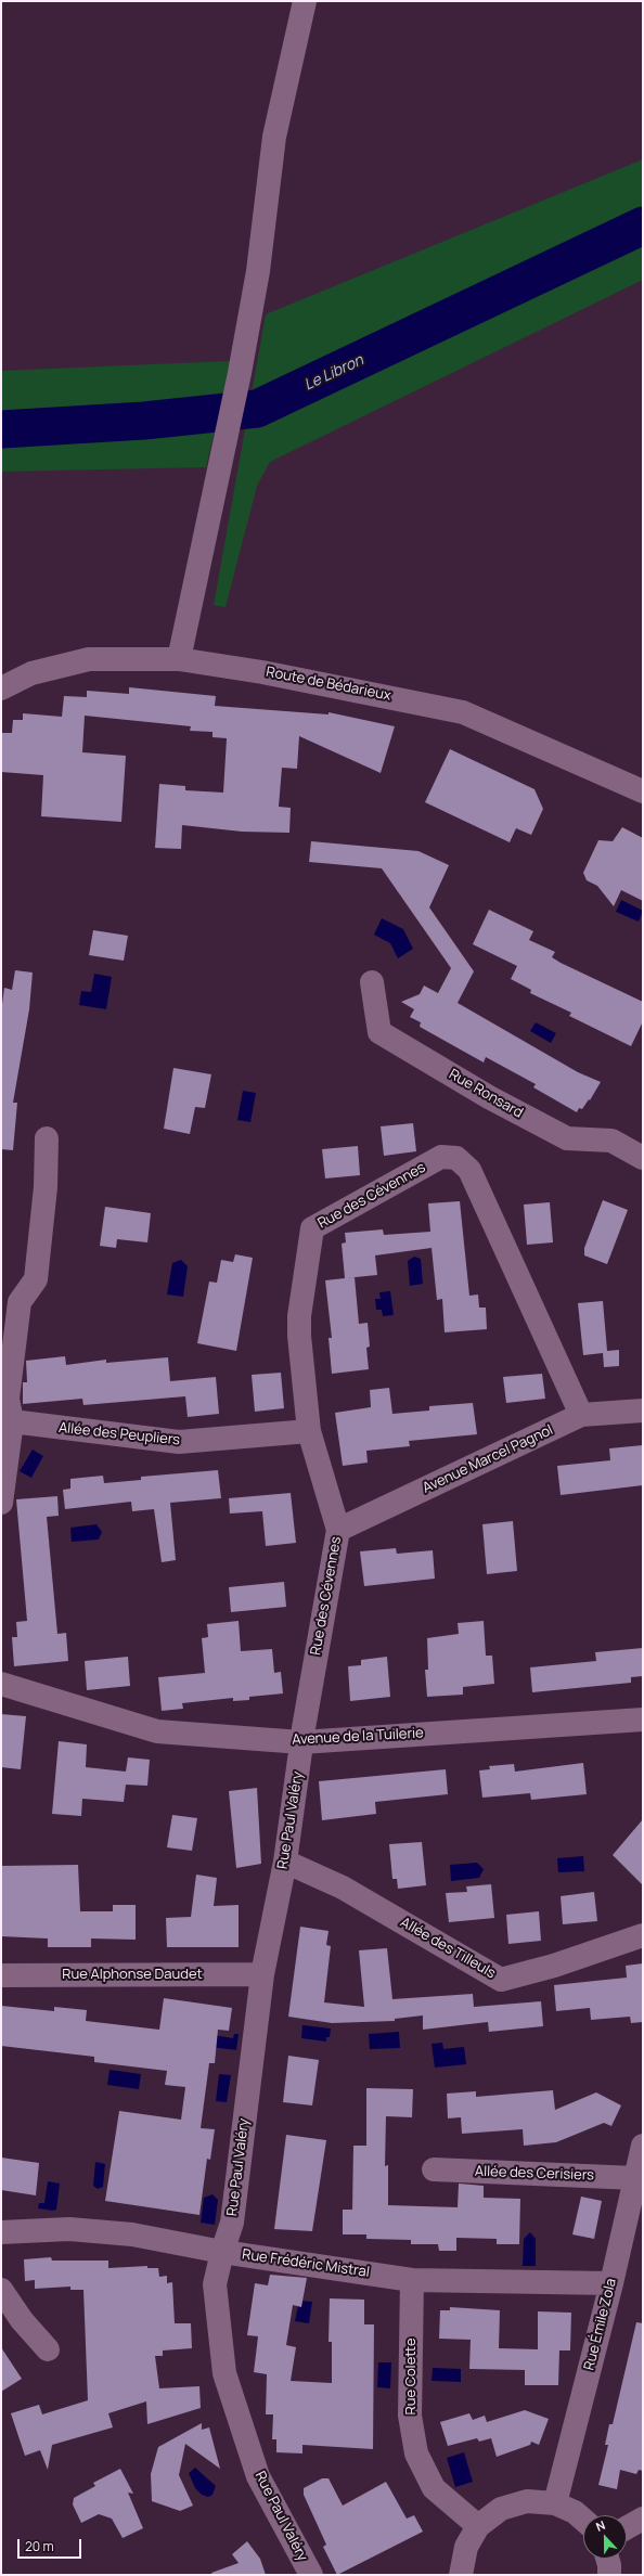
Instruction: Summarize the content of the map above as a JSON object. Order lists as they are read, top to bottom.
{
  "streets": {
    "street": [
      "Route de Bédarieux",
      "Rue Ronsard",
      "Rue des Cévennes",
      "Allée des Peupliers",
      "Avenue Marcel Pagnol",
      "Avenue de la Tuilerie",
      "Rue Paul Valéry",
      "Allée des Tilleuls",
      "Rue Alphonse Daudet",
      "Allée des Cerisiers",
      "Rue Frédéric Mistral",
      "Rue Émile Zola",
      "Rue Colette"
    ]
  },
  "crossings": [
    ["Rue des Cévennes", "Allée des Peupliers"],
    ["Rue des Cévennes", "Avenue Marcel Pagnol"],
    ["Rue des Cévennes", "Avenue de la Tuilerie"],
    ["Rue des Cévennes", "Rue Paul Valéry"],
    ["Avenue de la Tuilerie", "Rue Paul Valéry"],
    ["Rue Paul Valéry", "Allée des Tilleuls"],
    ["Rue Paul Valéry", "Rue Alphonse Daudet"],
    ["Rue Paul Valéry", "Rue Frédéric Mistral"],
    ["Allée des Cerisiers", "Rue Émile Zola"],
    ["Rue Frédéric Mistral", "Rue Émile Zola"],
    ["Rue Frédéric Mistral", "Rue Colette"]
  ],
  "water": ["Le Libron"],
  "scale_bar": "20 m",
  "north": "top"
}
